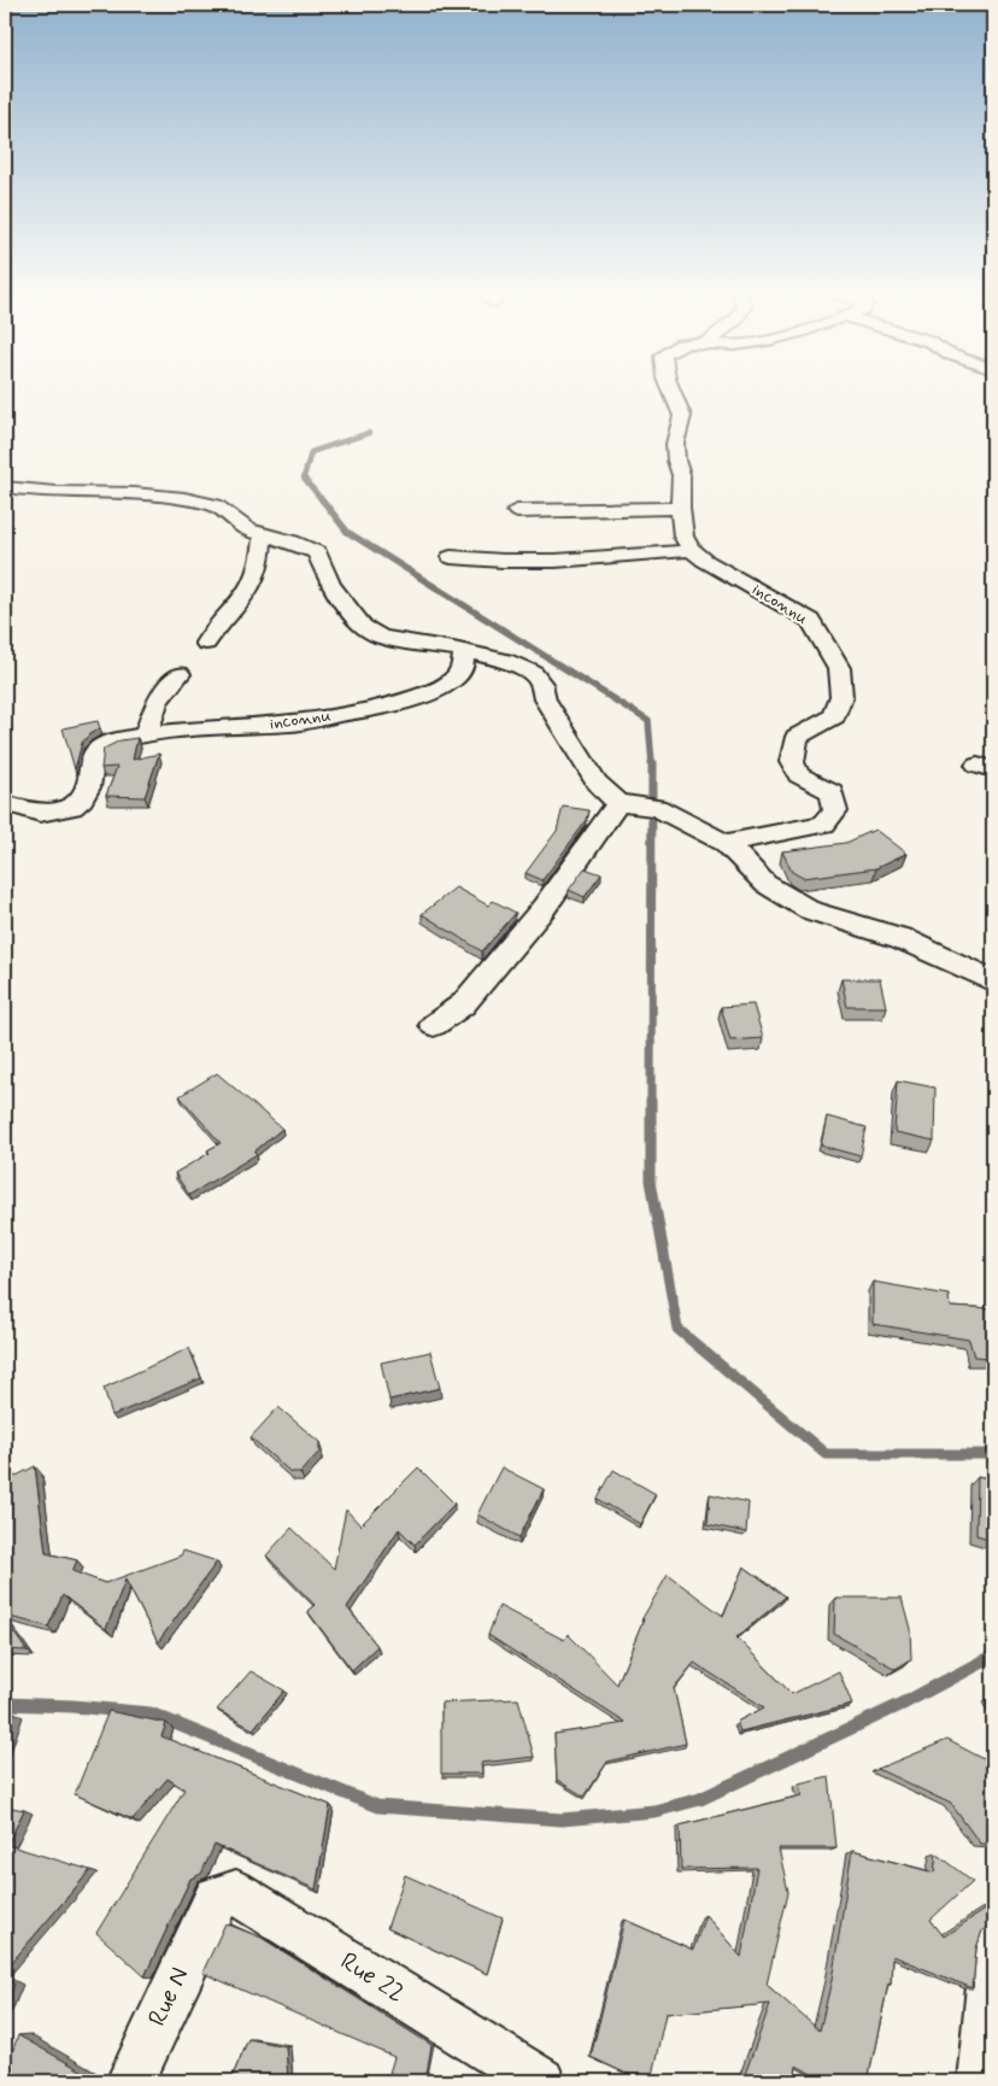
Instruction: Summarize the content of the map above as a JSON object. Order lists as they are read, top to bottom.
{
  "streets": {
    "street": ["inconnu", "Rue 22", "Rue N"]
  },
  "crossings": [
    ["Rue 22", "Rue N"]
  ]
}
